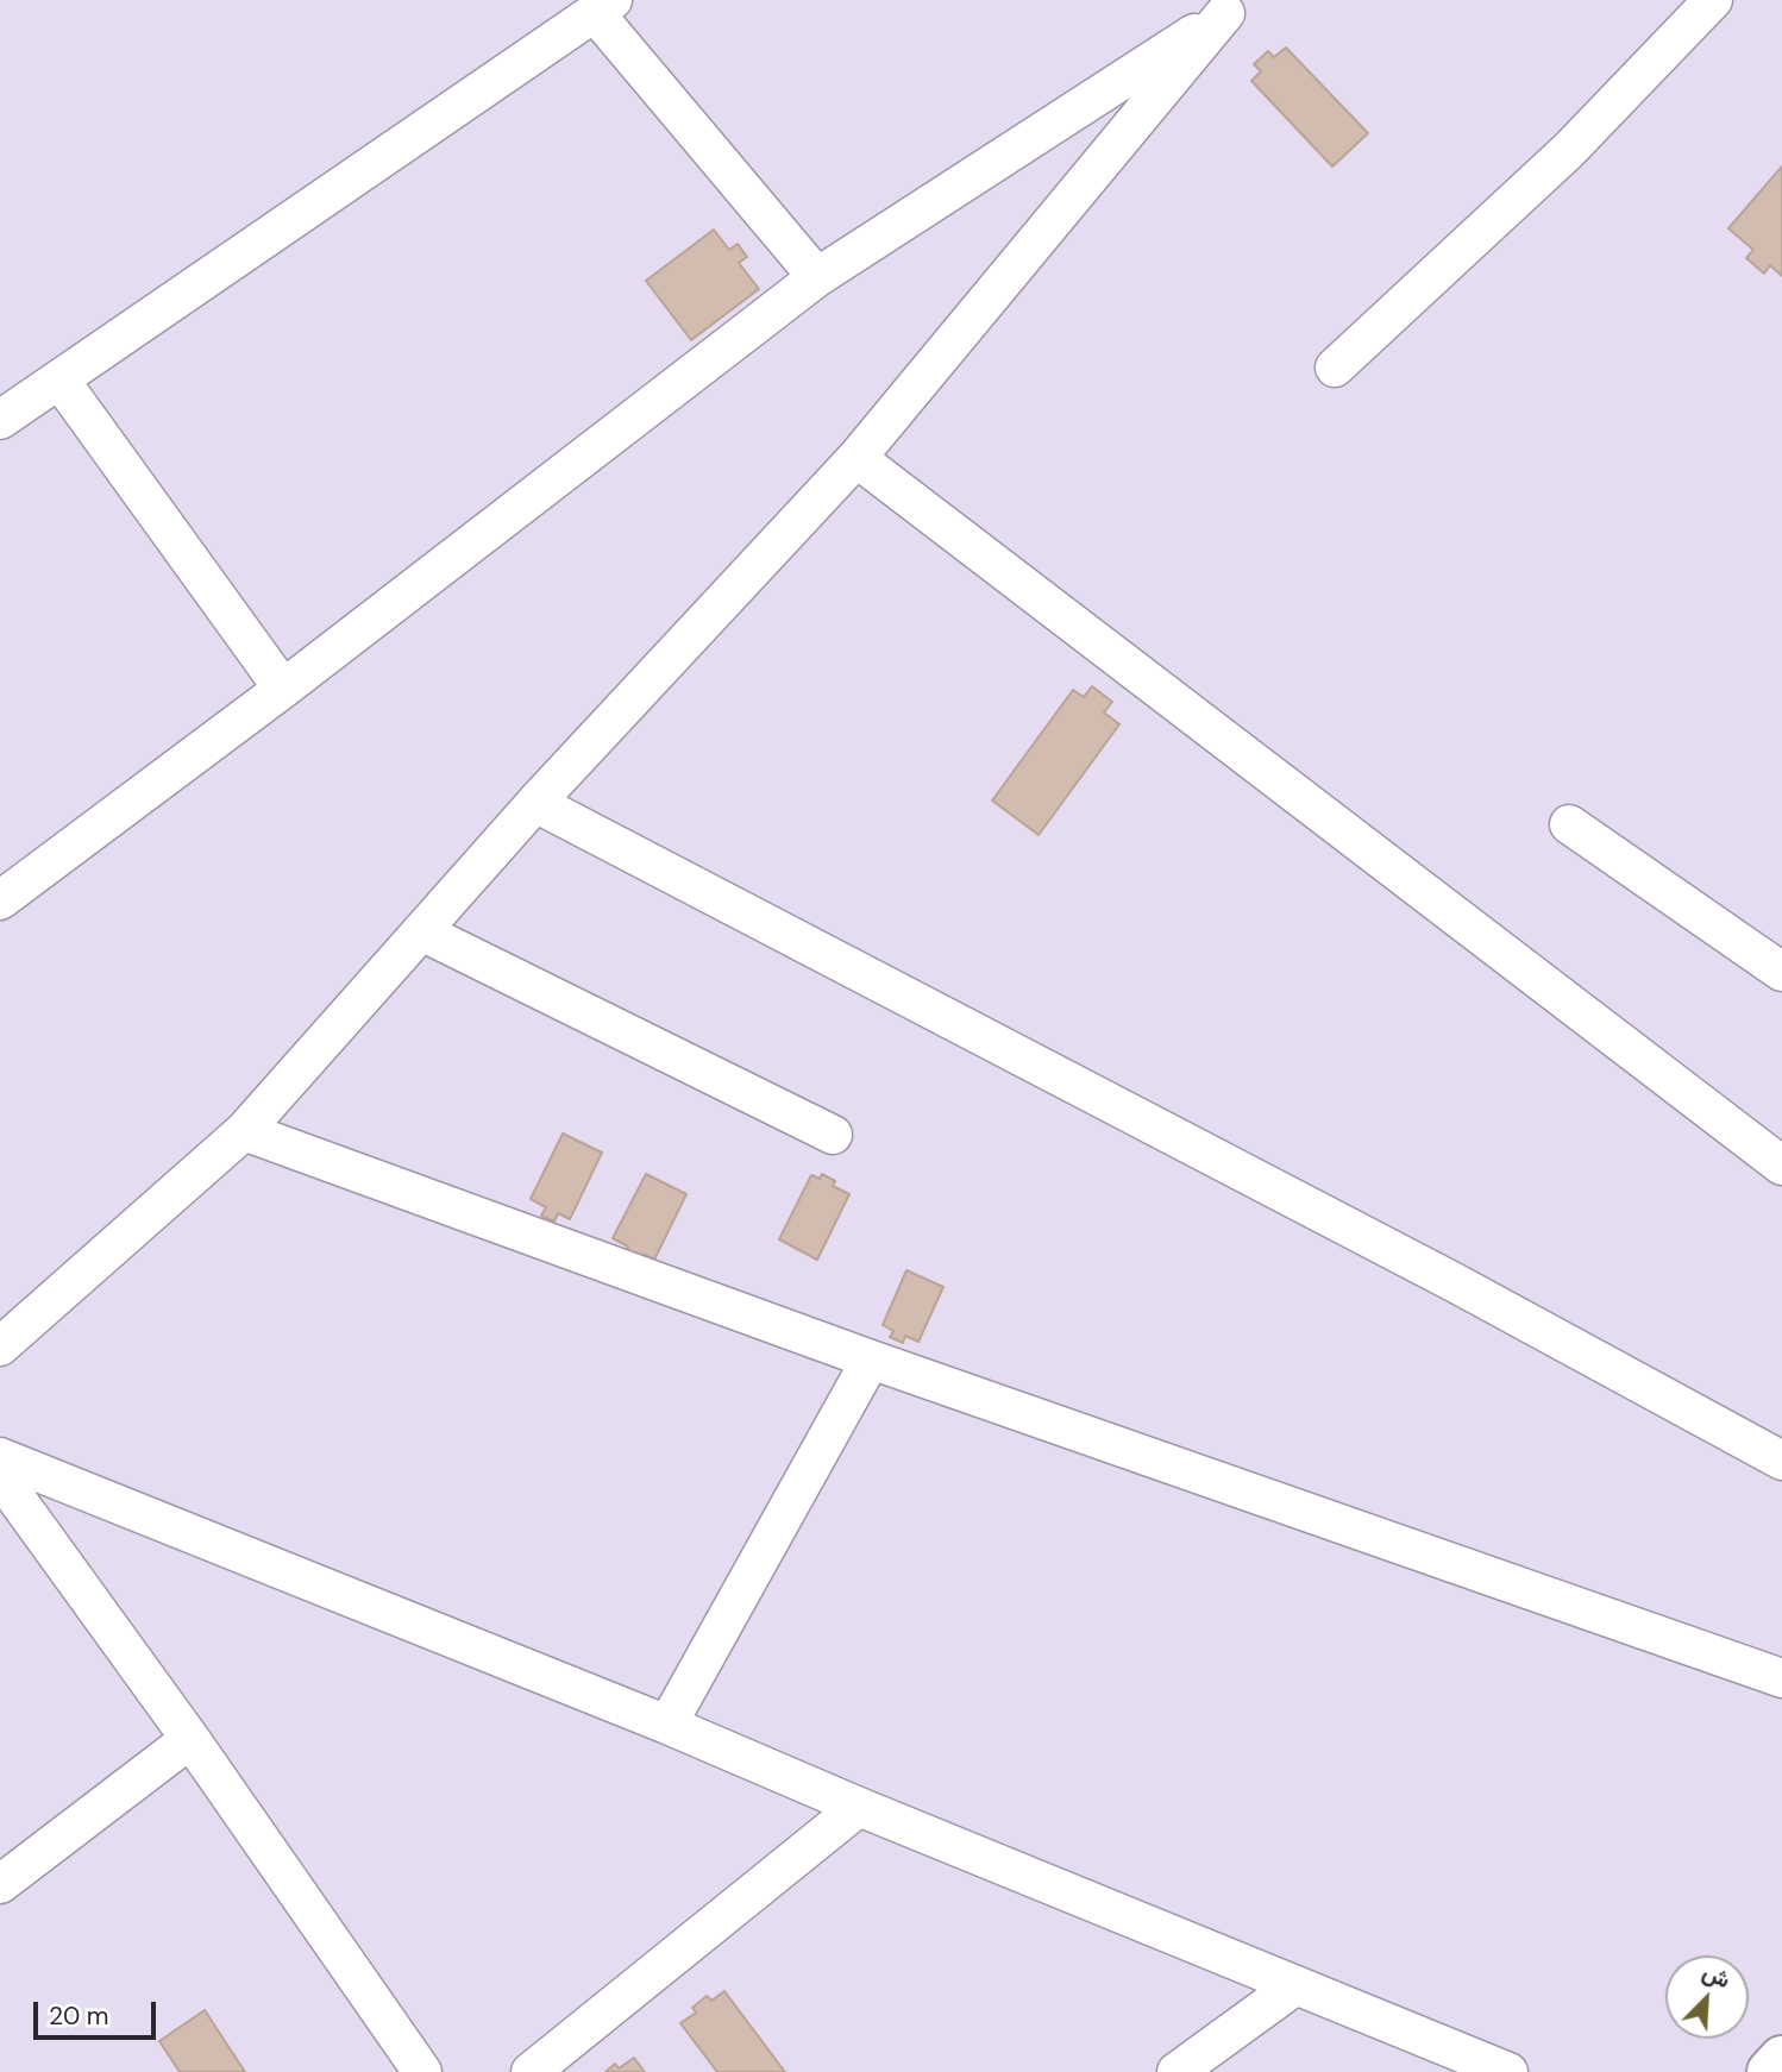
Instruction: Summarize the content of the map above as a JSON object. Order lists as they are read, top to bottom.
{
  "scale_bar": "20 m",
  "north": "top right"
}
